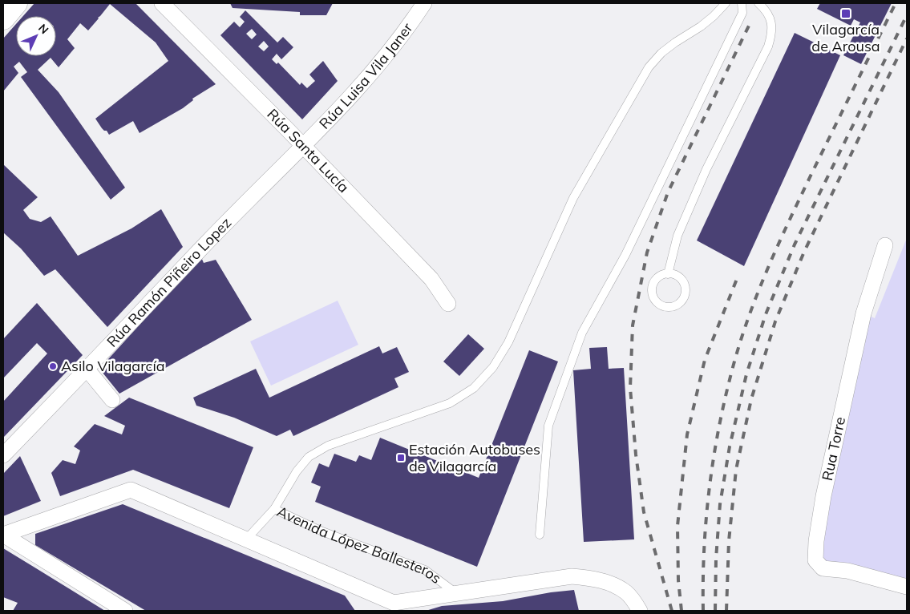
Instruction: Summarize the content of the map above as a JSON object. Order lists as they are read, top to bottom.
{
  "streets": {
    "street": [
      "Rúa Luisa Vila Janer",
      "Rúa Santa Lucía",
      "Rúa Ramón Piñeiro Lopez",
      "Rua Torre",
      "Avenida López Ballesteros"
    ]
  },
  "crossings": [
    ["Rúa Luisa Vila Janer", "Rúa Santa Lucía"],
    ["Rúa Luisa Vila Janer", "Rúa Ramón Piñeiro Lopez"],
    ["Rúa Santa Lucía", "Rúa Ramón Piñeiro Lopez"]
  ],
  "places": {
    "transit": ["Vilagarcía de Arousa", "Estación Autobuses de Vilagarcía"],
    "other": ["Asilo Vilagarcía"]
  },
  "north": "top right"
}
